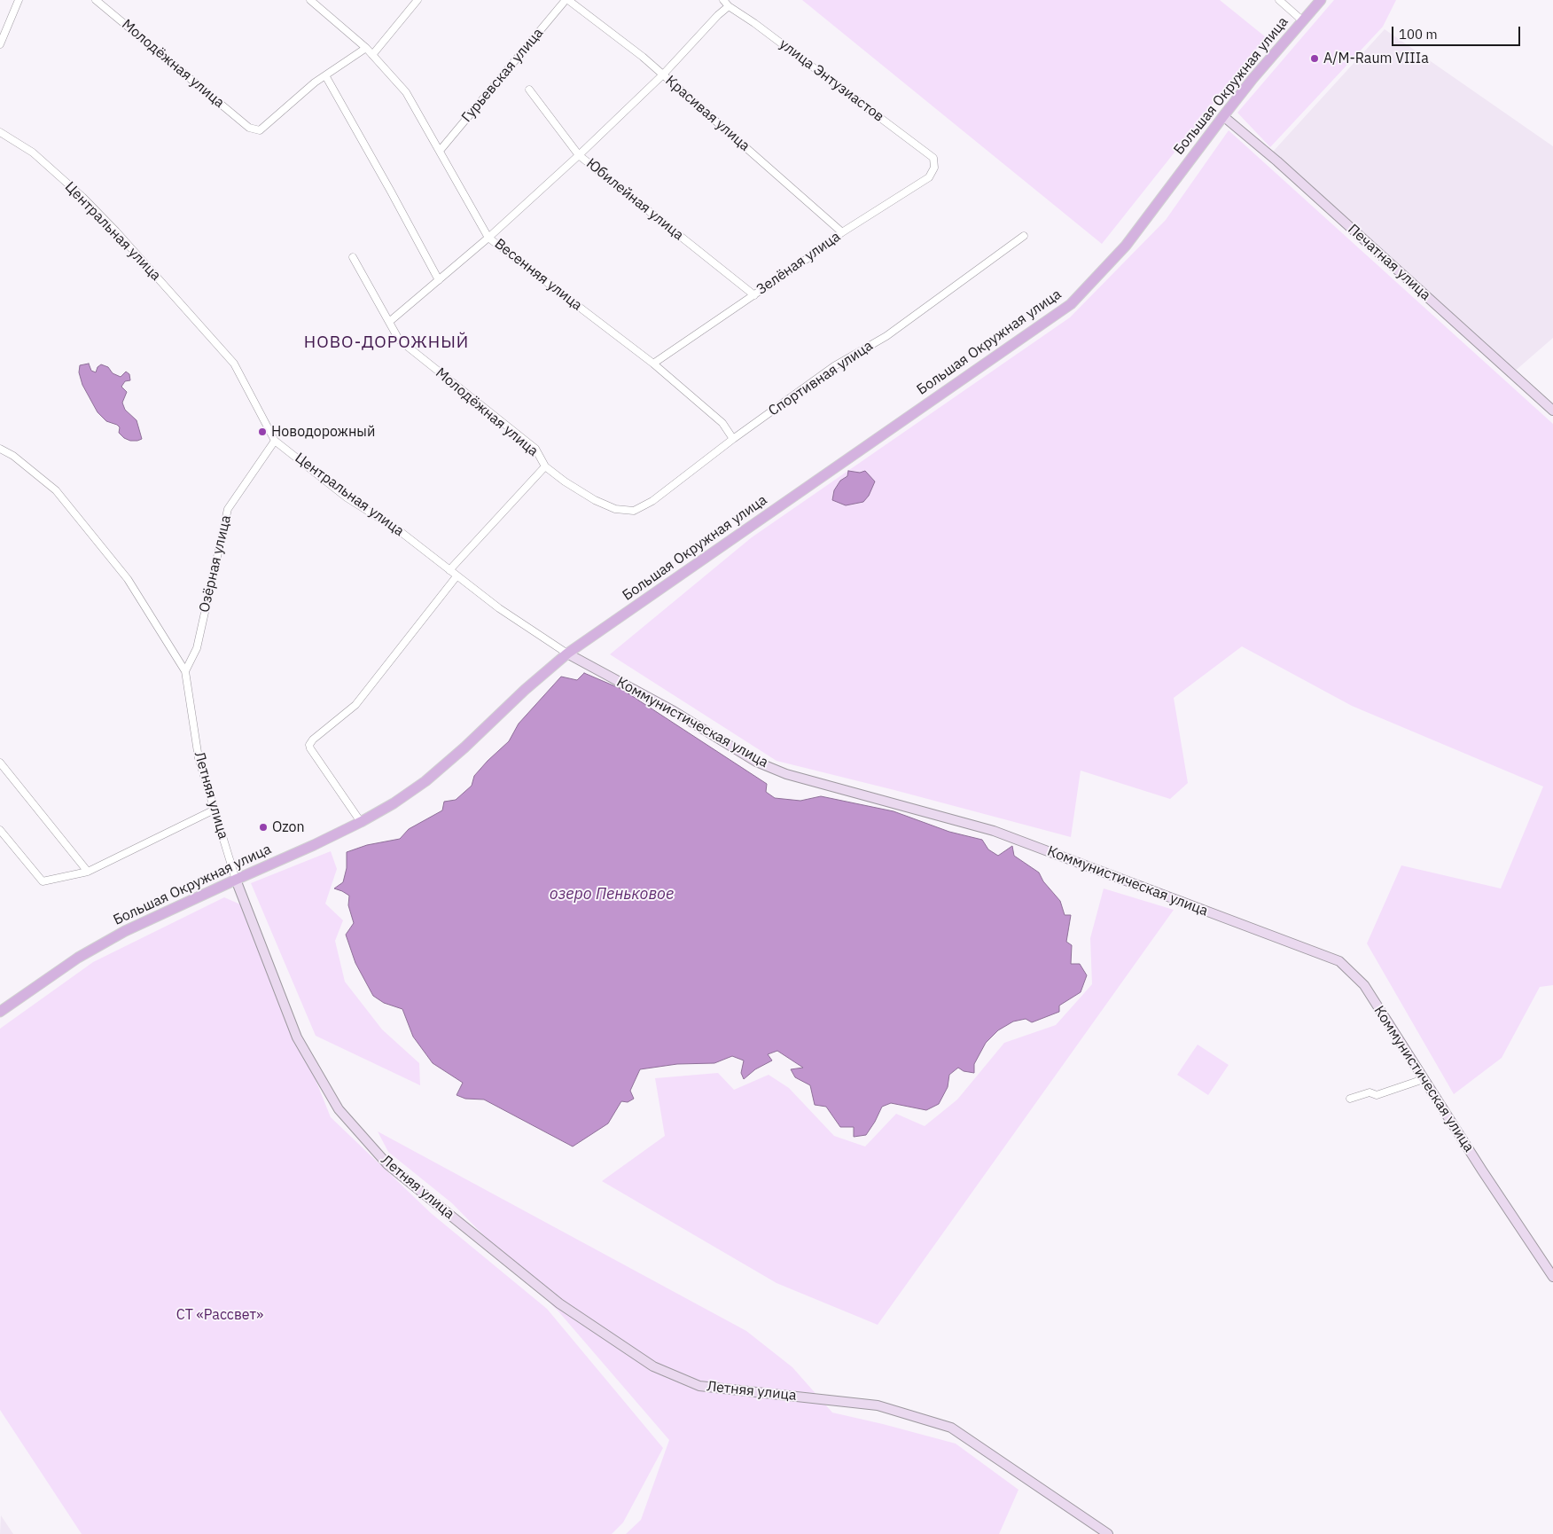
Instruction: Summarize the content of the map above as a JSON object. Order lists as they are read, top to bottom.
{
  "streets": {
    "main road": ["Большая Окружная улица"],
    "street": [
      "Молодёжная улица",
      "Гурьевская улица",
      "улица Энтузиастов",
      "Красивая улица",
      "Юбилейная улица",
      "Центральная улица",
      "Печатная улица",
      "Зелёная улица",
      "Весенняя улица",
      "Спортивная улица",
      "Озёрная улица",
      "Коммунистическая улица",
      "Летняя улица"
    ]
  },
  "crossings": [
    ["Молодёжная улица", "Центральная улица"],
    ["Молодёжная улица", "Спортивная улица"],
    ["Гурьевская улица", "Красивая улица"],
    ["Гурьевская улица", "Весенняя улица"],
    ["улица Энтузиастов", "Зелёная улица"],
    ["Большая Окружная улица", "Центральная улица"],
    ["Большая Окружная улица", "Печатная улица"],
    ["Большая Окружная улица", "Коммунистическая улица"],
    ["Большая Окружная улица", "Летняя улица"],
    ["Красивая улица", "Зелёная улица"],
    ["Юбилейная улица", "Зелёная улица"],
    ["Центральная улица", "Озёрная улица"],
    ["Центральная улица", "Коммунистическая улица"],
    ["Зелёная улица", "Весенняя улица"],
    ["Весенняя улица", "Спортивная улица"],
    ["Озёрная улица", "Летняя улица"]
  ],
  "districts": ["НОВО-ДОРОЖНЫЙ"],
  "water": ["озеро Пеньковое"],
  "parks": ["СТ «Рассвет»"],
  "places": ["A/M-Raum VIIIa", "Новодорожный", "Ozon"],
  "scale_bar": "100 m"
}
